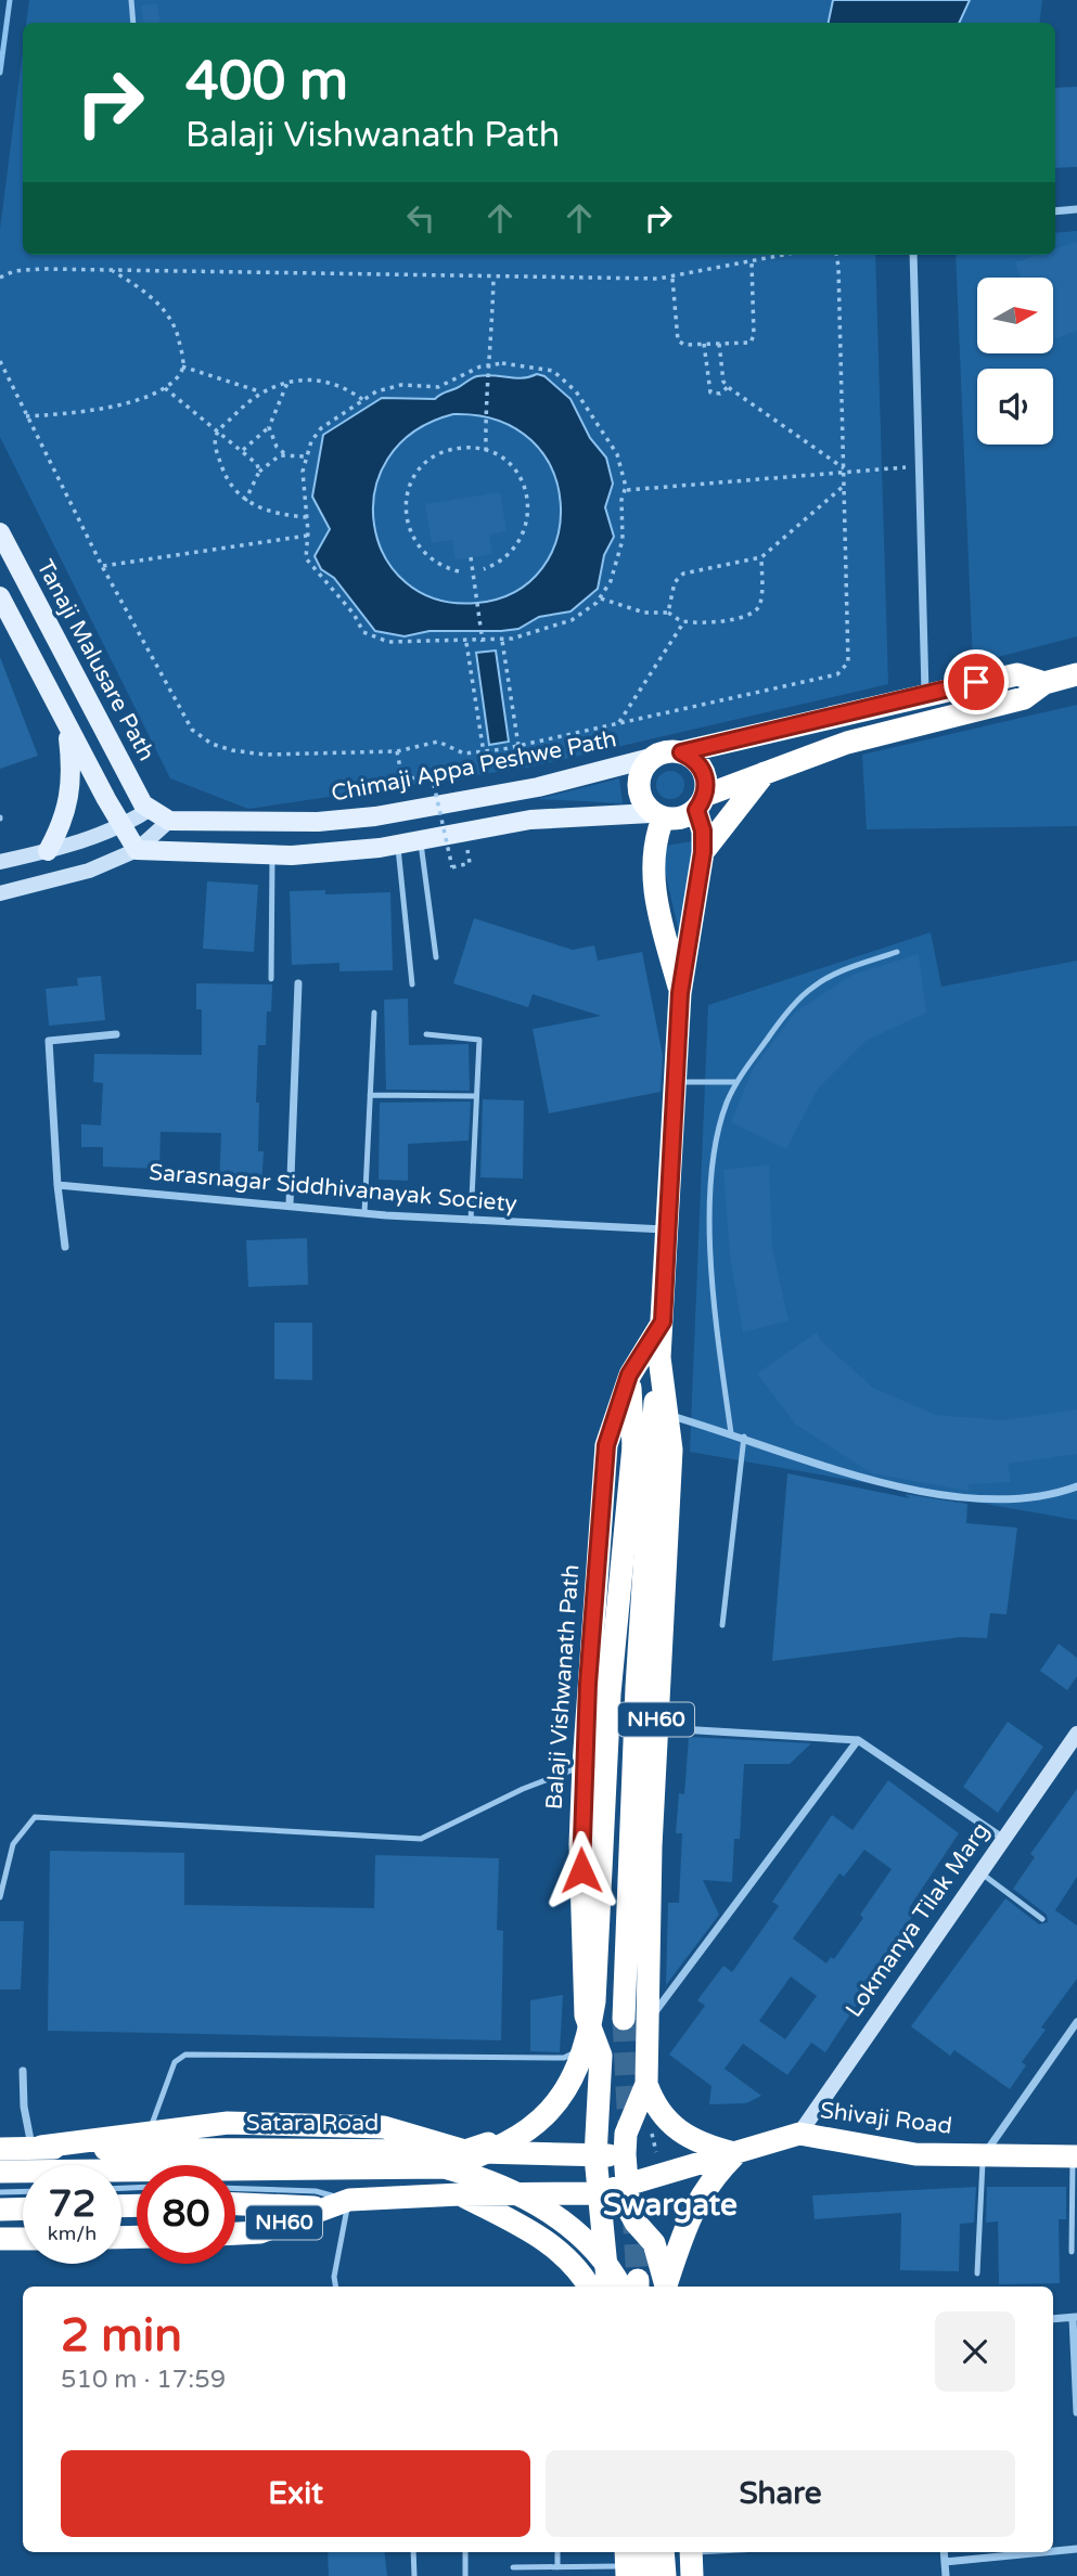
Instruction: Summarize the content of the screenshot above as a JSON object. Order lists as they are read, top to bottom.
{
  "streets": {
    "highway": [
      "Balaji Vishwanath Path",
      "NH60",
      "Shivaji Road",
      "Satara Road"
    ],
    "main road": ["Tanaji Malusare Path", "Chimaji Appa Peshwe Path", "Lokmanya Tilak Marg"],
    "street": ["Sarasnagar Siddhivanayak Society"]
  },
  "crossings": [
    ["Tanaji Malusare Path", "Chimaji Appa Peshwe Path"],
    ["Chimaji Appa Peshwe Path", "Balaji Vishwanath Path"],
    ["Sarasnagar Siddhivanayak Society", "Balaji Vishwanath Path"],
    ["Balaji Vishwanath Path", "NH60"],
    ["Balaji Vishwanath Path", "Shivaji Road"],
    ["Balaji Vishwanath Path", "Satara Road"],
    ["NH60", "Shivaji Road"],
    ["Lokmanya Tilak Marg", "Shivaji Road"]
  ],
  "districts": ["Swargate"],
  "north": "right",
  "page": {
    "turn": ["400 m", "Balaji Vishwanath Path"],
    "speed": "72 km/h",
    "limit": "80",
    "heading": ["2 min", "510 m · 17:59"],
    "buttons": ["Exit", "Share"]
  }
}
